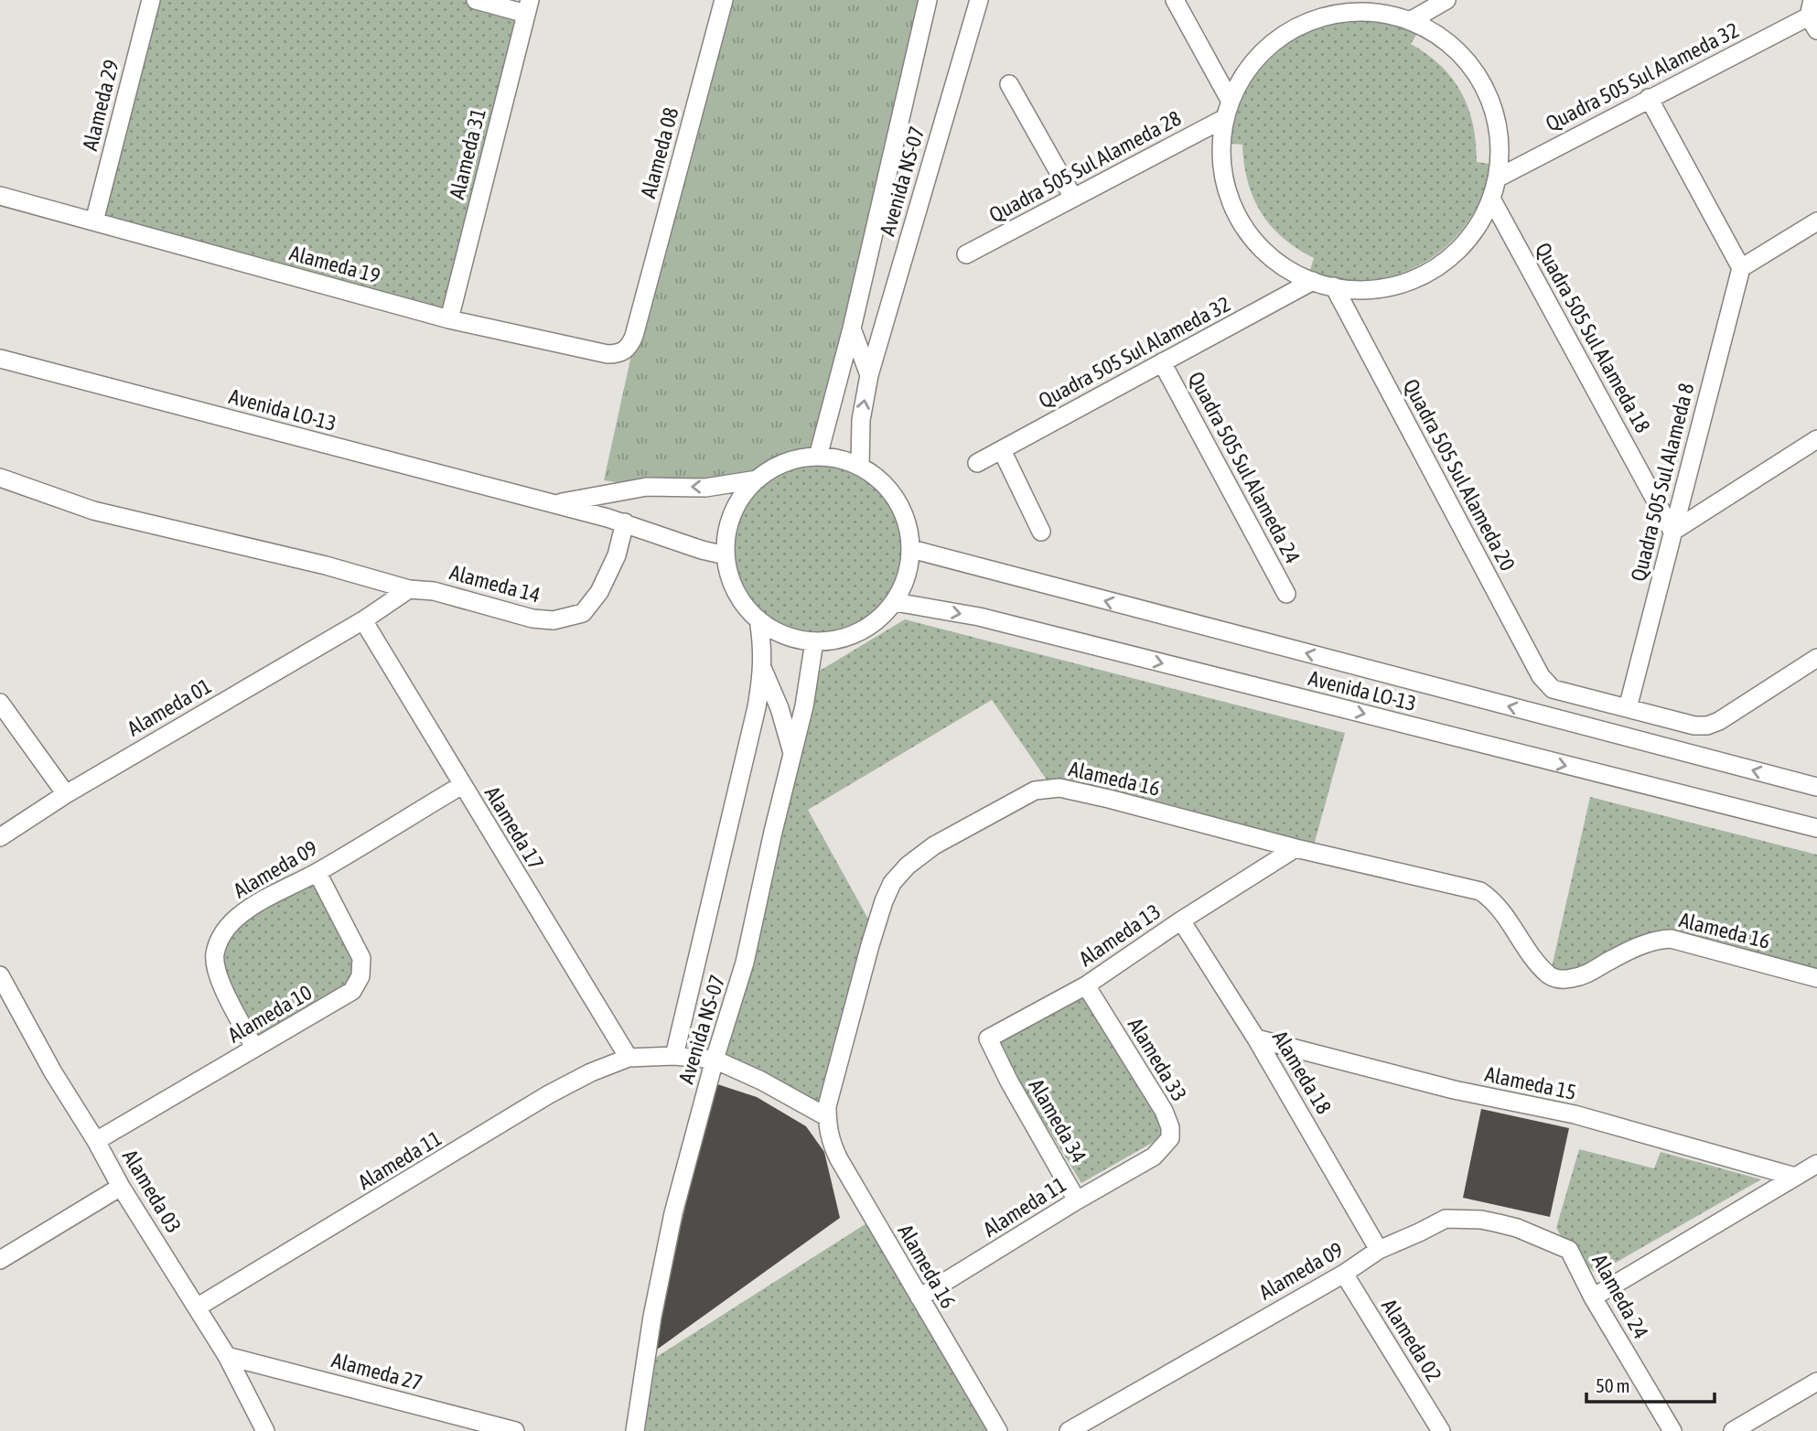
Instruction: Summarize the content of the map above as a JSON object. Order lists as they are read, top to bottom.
{
  "streets": {
    "street": [
      "Quadra 505 Sul Alameda 32",
      "Alameda 29",
      "Alameda 08",
      "Alameda 31",
      "Quadra 505 Sul Alameda 28",
      "Avenida NS-07",
      "Alameda 19",
      "Quadra 505 Sul Alameda 18",
      "Avenida LO-13",
      "Quadra 505 Sul Alameda 24",
      "Quadra 505 Sul Alameda 20",
      "Quadra 505 Sul Alameda 8",
      "Alameda 14",
      "Alameda 01",
      "Alameda 16",
      "Alameda 17",
      "Alameda 09",
      "Alameda 13",
      "Alameda 10",
      "Alameda 33",
      "Alameda 18",
      "Alameda 15",
      "Alameda 34",
      "Alameda 11",
      "Alameda 03",
      "Alameda 24",
      "Alameda 02",
      "Alameda 27"
    ]
  },
  "crossings": [
    ["Quadra 505 Sul Alameda 32", "Quadra 505 Sul Alameda 24"],
    ["Alameda 29", "Alameda 19"],
    ["Alameda 08", "Alameda 19"],
    ["Alameda 31", "Alameda 19"],
    ["Avenida NS-07", "Avenida LO-13"],
    ["Avenida NS-07", "Alameda 11"],
    ["Quadra 505 Sul Alameda 18", "Quadra 505 Sul Alameda 8"],
    ["Avenida LO-13", "Alameda 14"],
    ["Quadra 505 Sul Alameda 20", "Quadra 505 Sul Alameda 8"],
    ["Alameda 14", "Alameda 01"],
    ["Alameda 01", "Alameda 17"],
    ["Alameda 16", "Alameda 13"],
    ["Alameda 16", "Alameda 11"],
    ["Alameda 17", "Alameda 09"],
    ["Alameda 17", "Alameda 11"],
    ["Alameda 09", "Alameda 10"],
    ["Alameda 09", "Alameda 18"],
    ["Alameda 09", "Alameda 24"],
    ["Alameda 09", "Alameda 02"],
    ["Alameda 13", "Alameda 33"],
    ["Alameda 13", "Alameda 18"],
    ["Alameda 13", "Alameda 34"],
    ["Alameda 10", "Alameda 03"],
    ["Alameda 33", "Alameda 11"],
    ["Alameda 18", "Alameda 15"],
    ["Alameda 34", "Alameda 11"],
    ["Alameda 11", "Alameda 03"],
    ["Alameda 03", "Alameda 27"]
  ],
  "scale_bar": "50 m"
}
